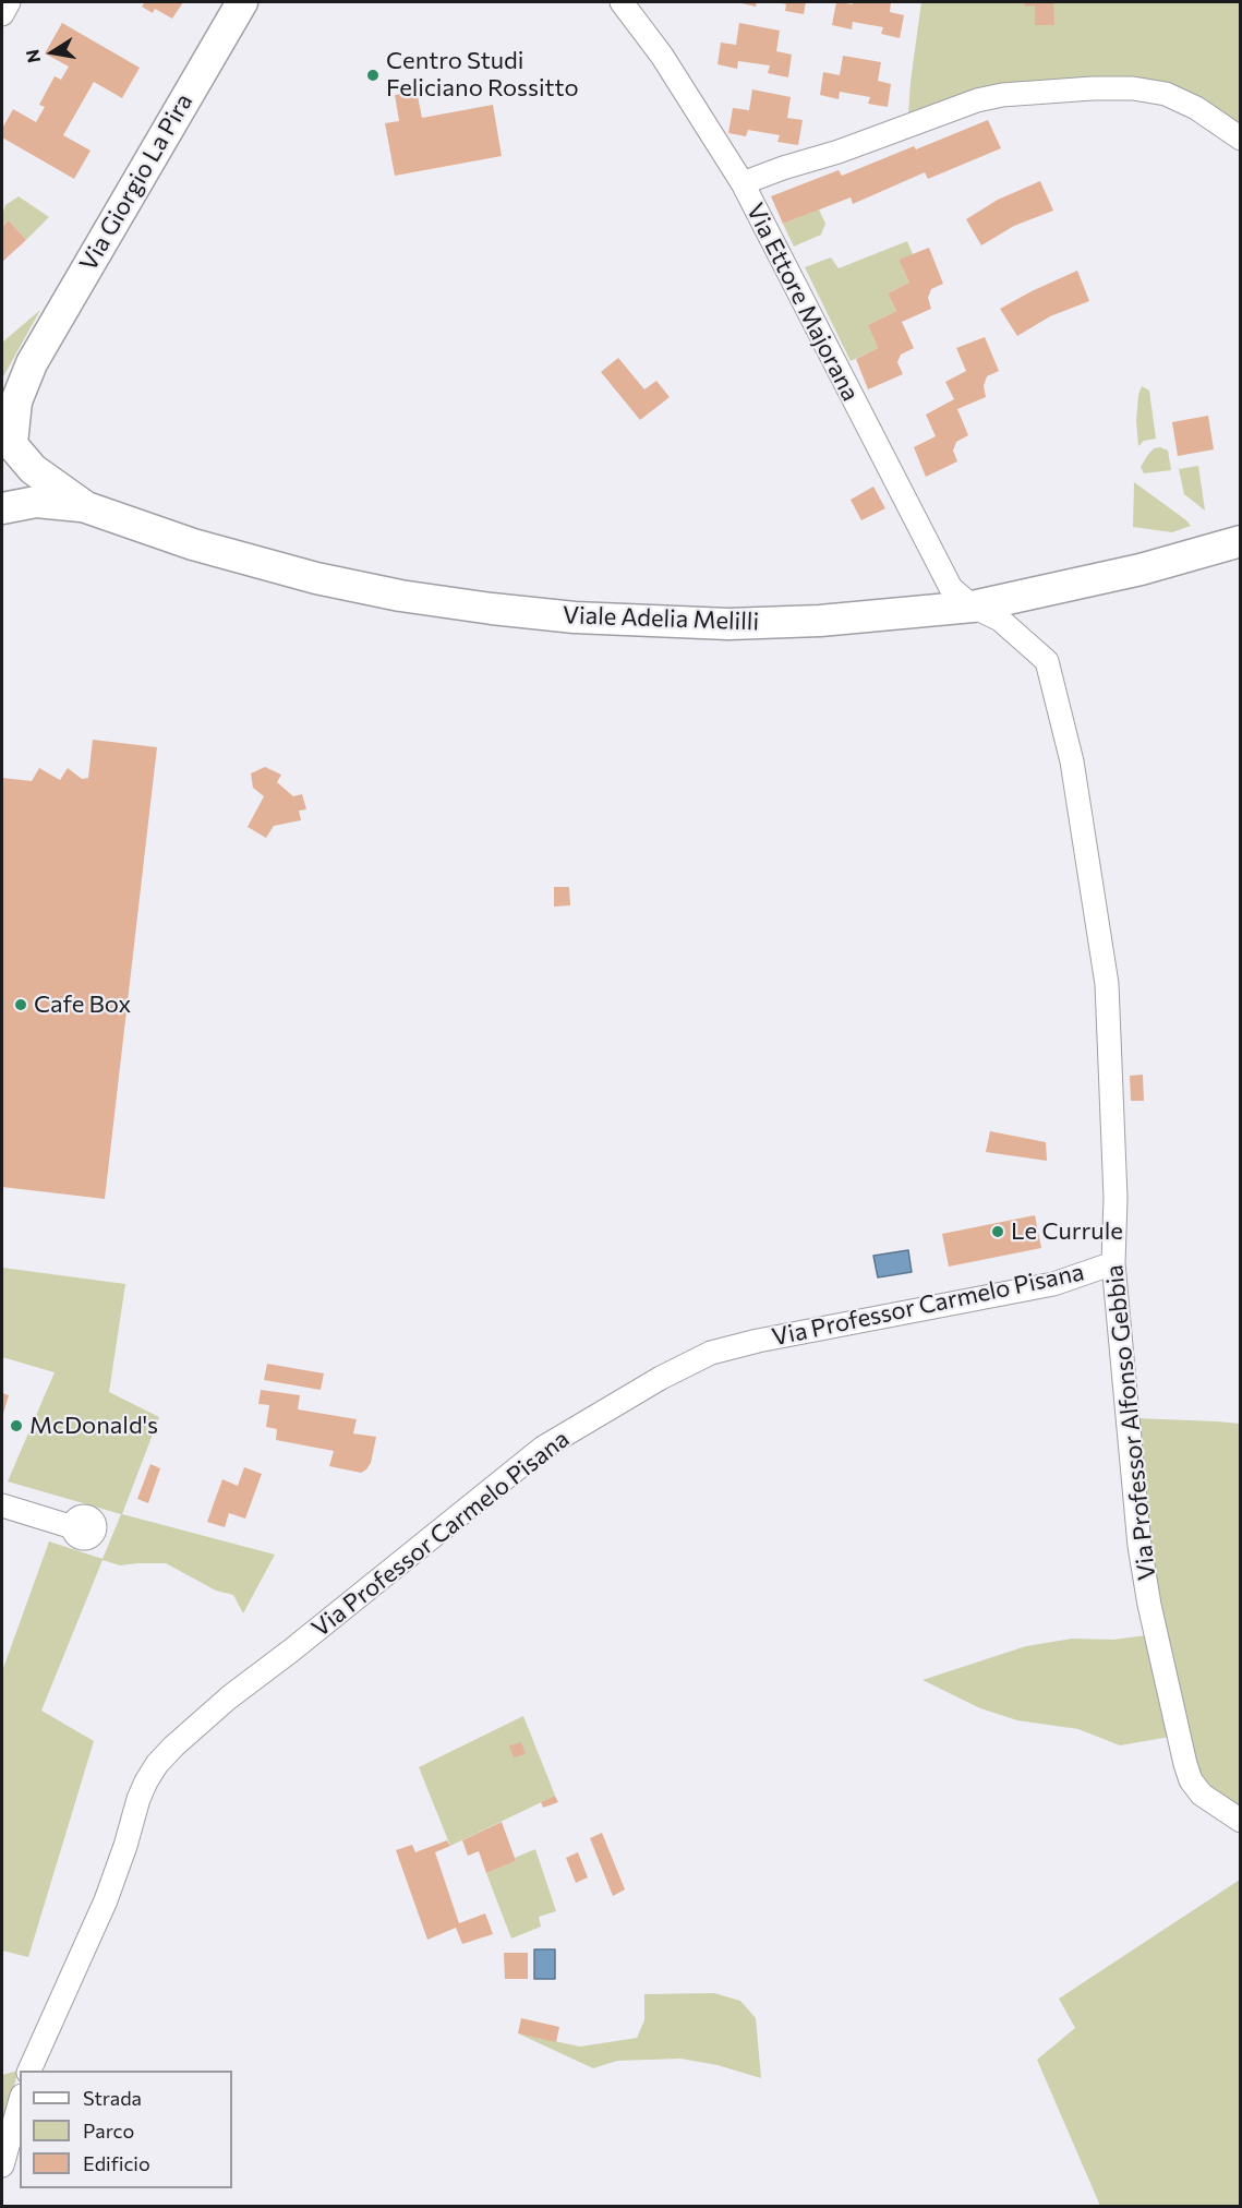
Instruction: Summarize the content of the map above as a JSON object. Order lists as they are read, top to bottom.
{
  "streets": {
    "street": [
      "Via Giorgio La Pira",
      "Via Ettore Majorana",
      "Viale Adelia Melilli",
      "Via Professor Carmelo Pisana",
      "Via Professor Alfonso Gebbia"
    ]
  },
  "crossings": [
    ["Via Ettore Majorana", "Viale Adelia Melilli"],
    ["Via Ettore Majorana", "Via Professor Alfonso Gebbia"],
    ["Viale Adelia Melilli", "Via Professor Alfonso Gebbia"],
    ["Via Professor Carmelo Pisana", "Via Professor Alfonso Gebbia"]
  ],
  "places": [
    "Centro Studi Feliciano Rossitto",
    "Cafe Box",
    "Le Currule",
    "McDonald's"
  ],
  "legend": ["Strada", "Parco", "Edificio"],
  "north": "left"
}
